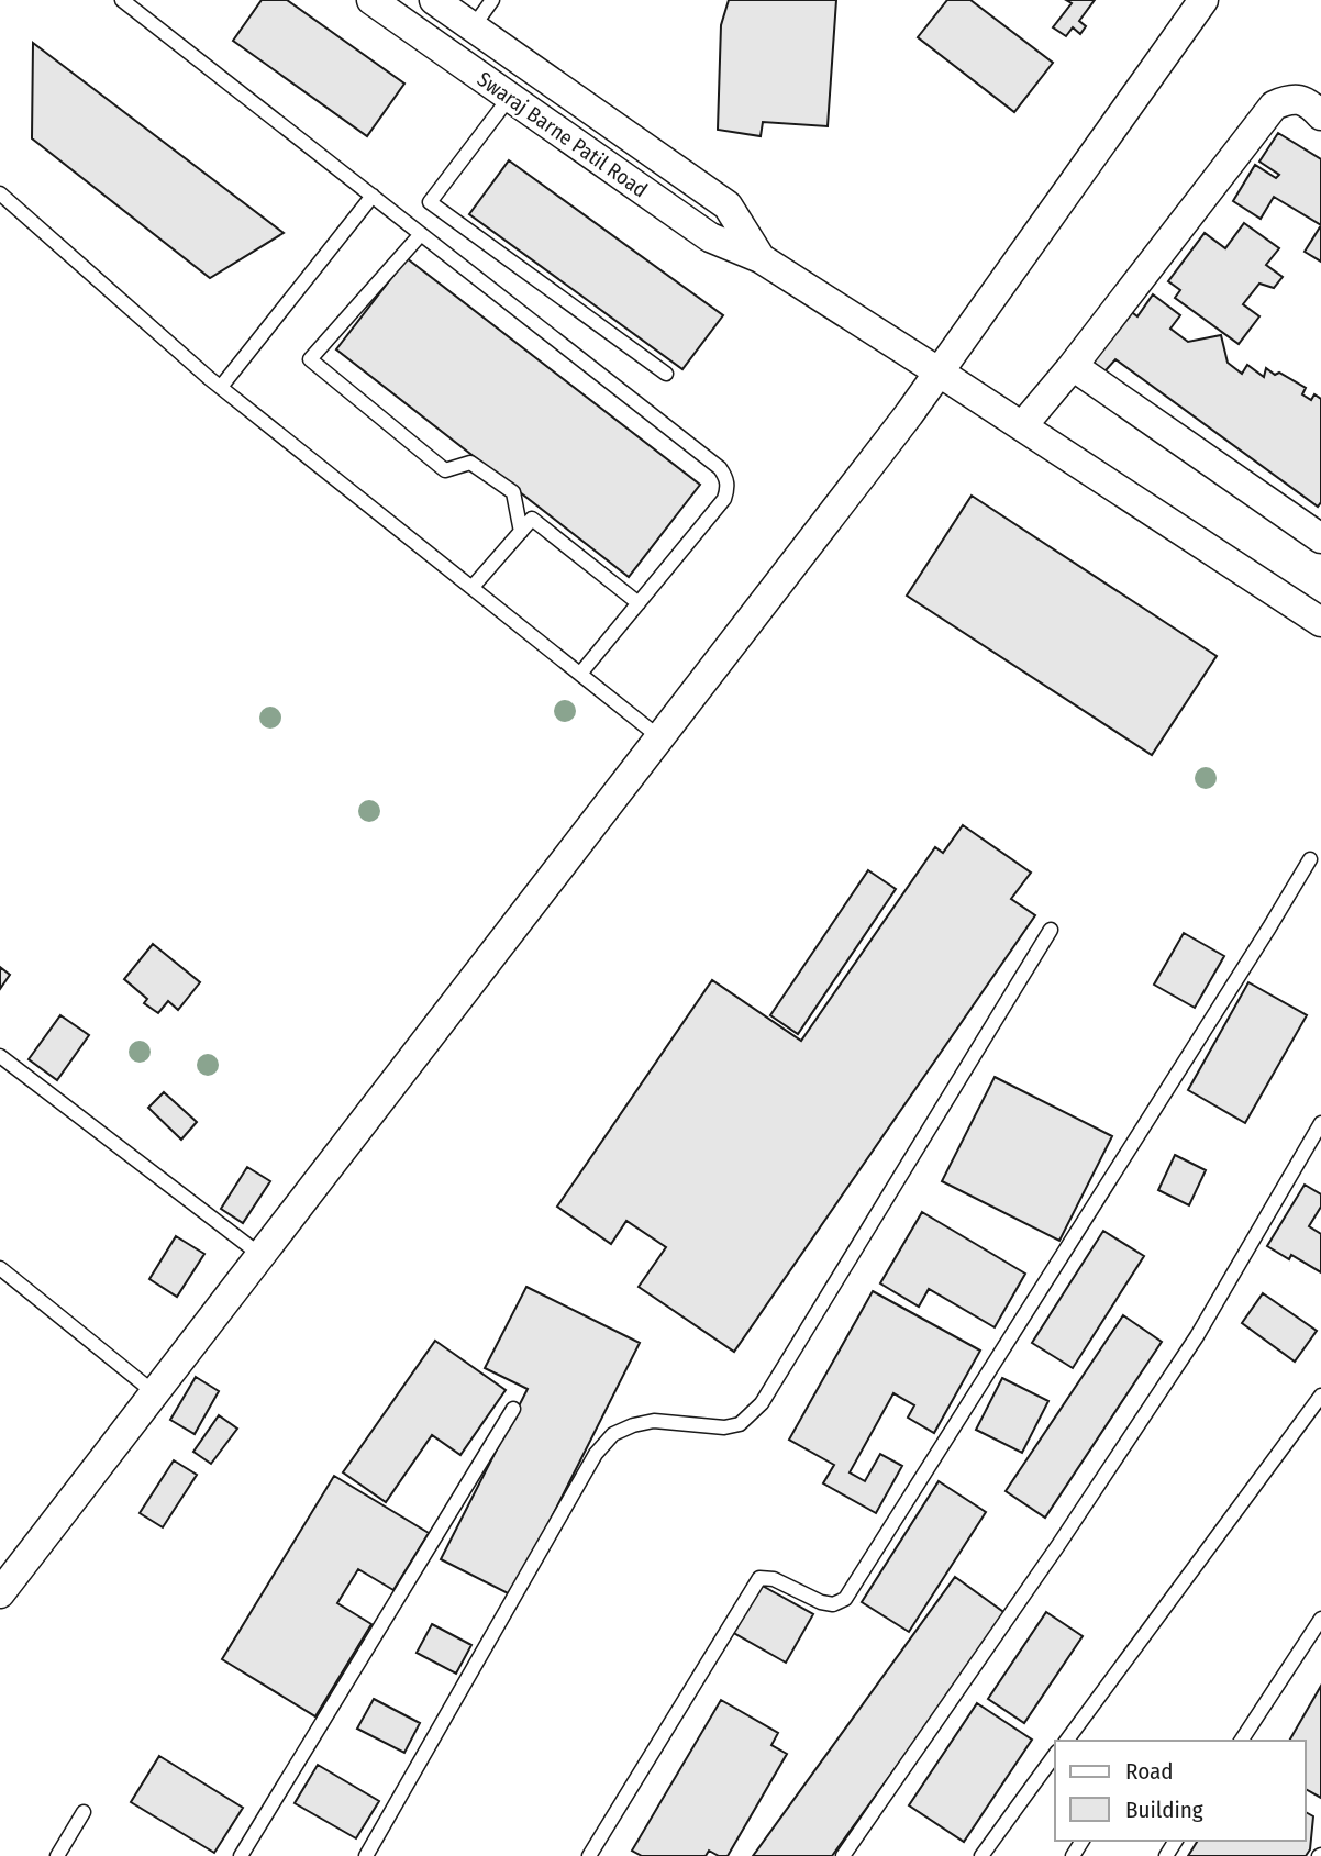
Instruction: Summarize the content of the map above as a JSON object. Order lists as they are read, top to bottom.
{
  "streets": {
    "street": ["Swaraj Barne Patil Road"]
  },
  "legend": ["Road", "Building"]
}
